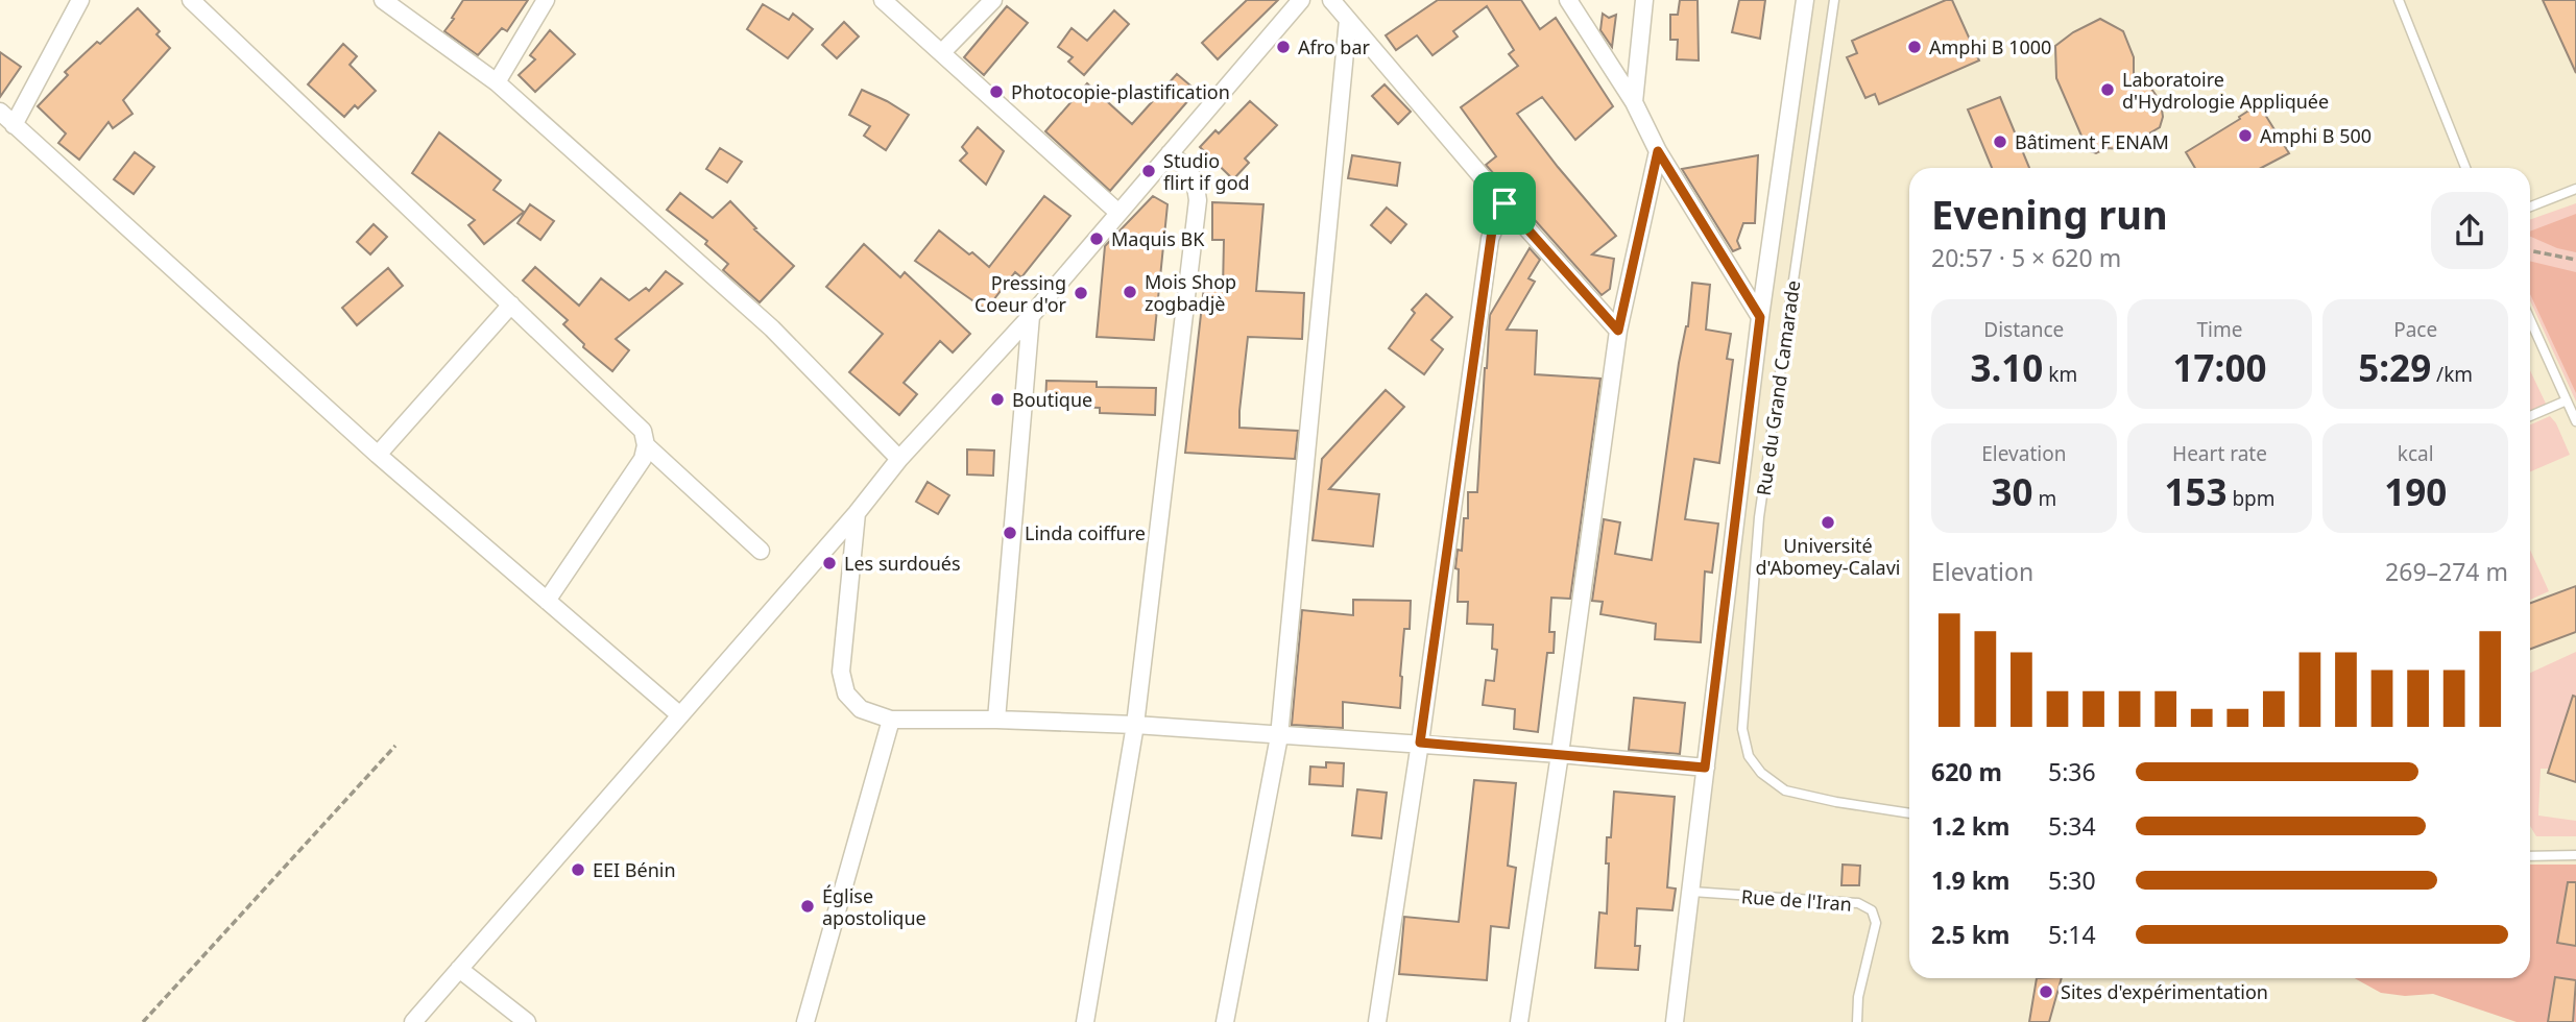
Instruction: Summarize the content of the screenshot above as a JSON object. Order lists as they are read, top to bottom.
{
  "streets": {
    "lane": ["Rue du Grand Camarade", "Rue de l'Iran"]
  },
  "places": [
    "Afro bar",
    "Amphi B 1000",
    "Laboratoire d'Hydrologie Appliquée",
    "Photocopie-plastification",
    "Amphi B 500",
    "Bâtiment F ENAM",
    "Studio flirt if god",
    "Maquis BK",
    "Mois Shop zogbadjè",
    "Pressing Coeur d'or",
    "Boutique",
    "Université d'Abomey-Calavi",
    "Linda coiffure",
    "Les surdoués",
    "EEI Bénin",
    "Église apostolique",
    "Sites d'expérimentation"
  ],
  "page": {
    "heading": ["Evening run", "20:57 · 5 × 620 m"],
    "stats": [
      ["Distance", "3.10 km"],
      ["Time", "17:00"],
      ["Pace", "5:29 /km"],
      ["Elevation", "30 m"],
      ["Heart rate", "153 bpm"],
      ["kcal", "190"]
    ],
    "chart": ["Elevation", "269–274 m"],
    "list": [
      {
        "name": "620 m",
        "note": "5:36"
      },
      {
        "name": "1.2 km",
        "note": "5:34"
      },
      {
        "name": "1.9 km",
        "note": "5:30"
      },
      {
        "name": "2.5 km",
        "note": "5:14"
      }
    ]
  }
}
